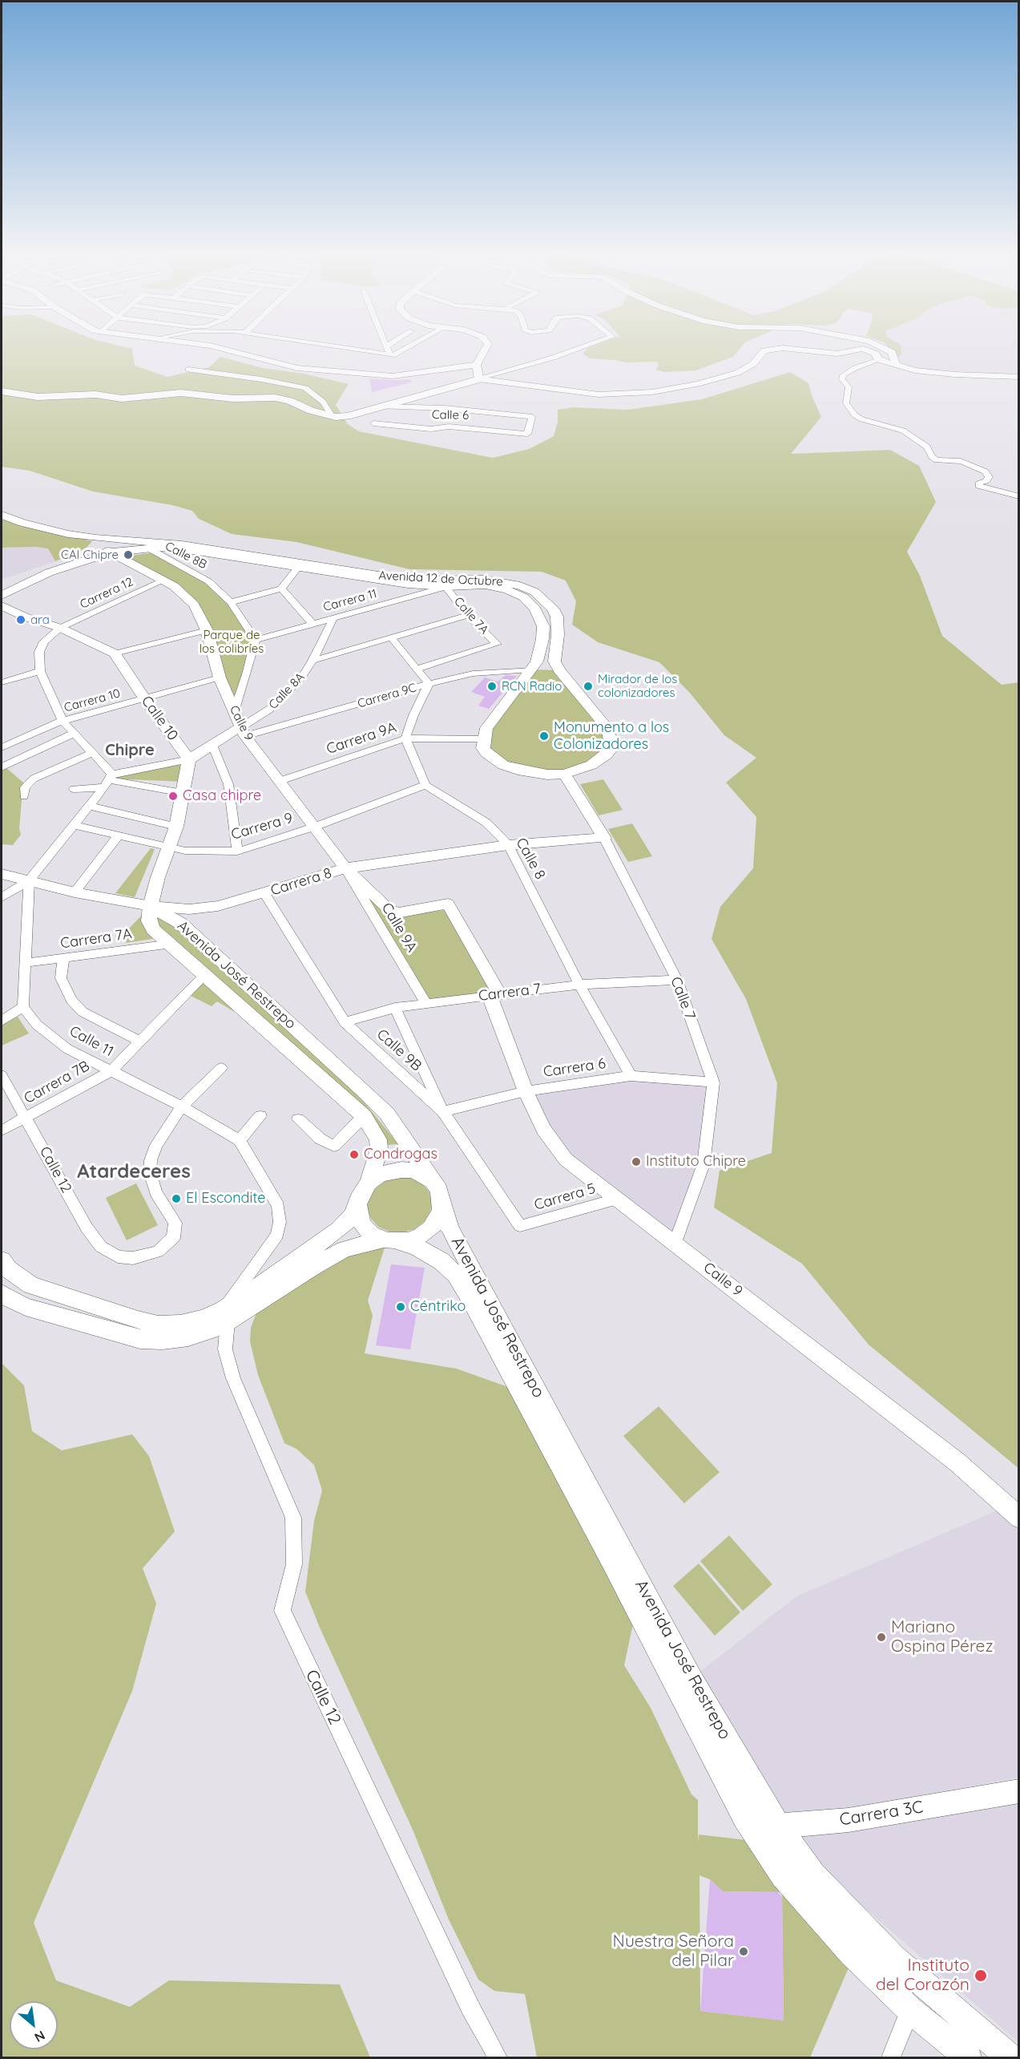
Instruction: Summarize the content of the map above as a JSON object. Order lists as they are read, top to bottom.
{
  "streets": {
    "main road": [
      "Avenida 12 de Octubre",
      "Carrera 9C",
      "Calle 10",
      "Calle 9",
      "Avenida José Restrepo"
    ],
    "street": [
      "Calle 6",
      "Calle 8B",
      "Carrera 12",
      "Carrera 11",
      "Calle 7A",
      "Calle 8A",
      "Carrera 10",
      "Carrera 9A",
      "Carrera 9",
      "Calle 8",
      "Carrera 8",
      "Calle 9A",
      "Carrera 7A",
      "Carrera 7",
      "Calle 7",
      "Calle 11",
      "Calle 9B",
      "Carrera 6",
      "Carrera 7B",
      "Calle 12",
      "Carrera 5",
      "Carrera 3C"
    ]
  },
  "crossings": [
    ["Calle 8B", "Avenida 12 de Octubre"],
    ["Calle 8B", "Carrera 11"],
    ["Avenida 12 de Octubre", "Carrera 11"],
    ["Avenida 12 de Octubre", "Calle 7A"],
    ["Avenida 12 de Octubre", "Carrera 9C"],
    ["Avenida 12 de Octubre", "Calle 9"],
    ["Avenida 12 de Octubre", "Carrera 9A"],
    ["Avenida 12 de Octubre", "Calle 7"],
    ["Carrera 12", "Calle 9"],
    ["Carrera 11", "Calle 7A"],
    ["Carrera 11", "Calle 8A"],
    ["Calle 8A", "Carrera 9C"],
    ["Calle 8A", "Calle 9"],
    ["Carrera 9C", "Calle 10"],
    ["Carrera 9C", "Calle 9"],
    ["Carrera 10", "Calle 10"],
    ["Carrera 10", "Calle 9"],
    ["Calle 9", "Carrera 9A"],
    ["Calle 9", "Carrera 9"],
    ["Calle 9", "Carrera 8"],
    ["Calle 9", "Calle 9A"],
    ["Calle 9", "Carrera 7"],
    ["Calle 9", "Calle 7"],
    ["Calle 9", "Carrera 6"],
    ["Calle 9", "Carrera 5"],
    ["Carrera 9", "Calle 8"],
    ["Calle 8", "Carrera 8"],
    ["Calle 8", "Carrera 7"],
    ["Calle 8", "Carrera 6"],
    ["Carrera 8", "Calle 9A"],
    ["Carrera 8", "Avenida José Restrepo"],
    ["Carrera 8", "Calle 7"],
    ["Carrera 8", "Calle 9B"],
    ["Calle 9A", "Carrera 7"],
    ["Carrera 7A", "Avenida José Restrepo"],
    ["Avenida José Restrepo", "Carrera 7B"],
    ["Avenida José Restrepo", "Carrera 3C"],
    ["Carrera 7", "Calle 7"],
    ["Carrera 7", "Calle 9B"],
    ["Calle 7", "Carrera 6"],
    ["Calle 11", "Carrera 7B"],
    ["Calle 11", "Calle 12"],
    ["Calle 9B", "Carrera 6"],
    ["Calle 9B", "Carrera 5"],
    ["Carrera 7B", "Calle 12"]
  ],
  "districts": ["Chipre", "Atardeceres"],
  "parks": ["Parque de los colibríes"],
  "places": [
    "CAI Chipre",
    "ara",
    "RCN Radio",
    "Mirador de los colonizadores",
    "Monumento a los Colonizadores",
    "Casa chipre",
    "Condrogas",
    "Instituto Chipre",
    "El Escondite",
    "Céntriko",
    "Mariano Ospina Pérez",
    "Nuestra Señora del Pilar",
    "Instituto del Corazón"
  ],
  "north": "bottom right"
}
